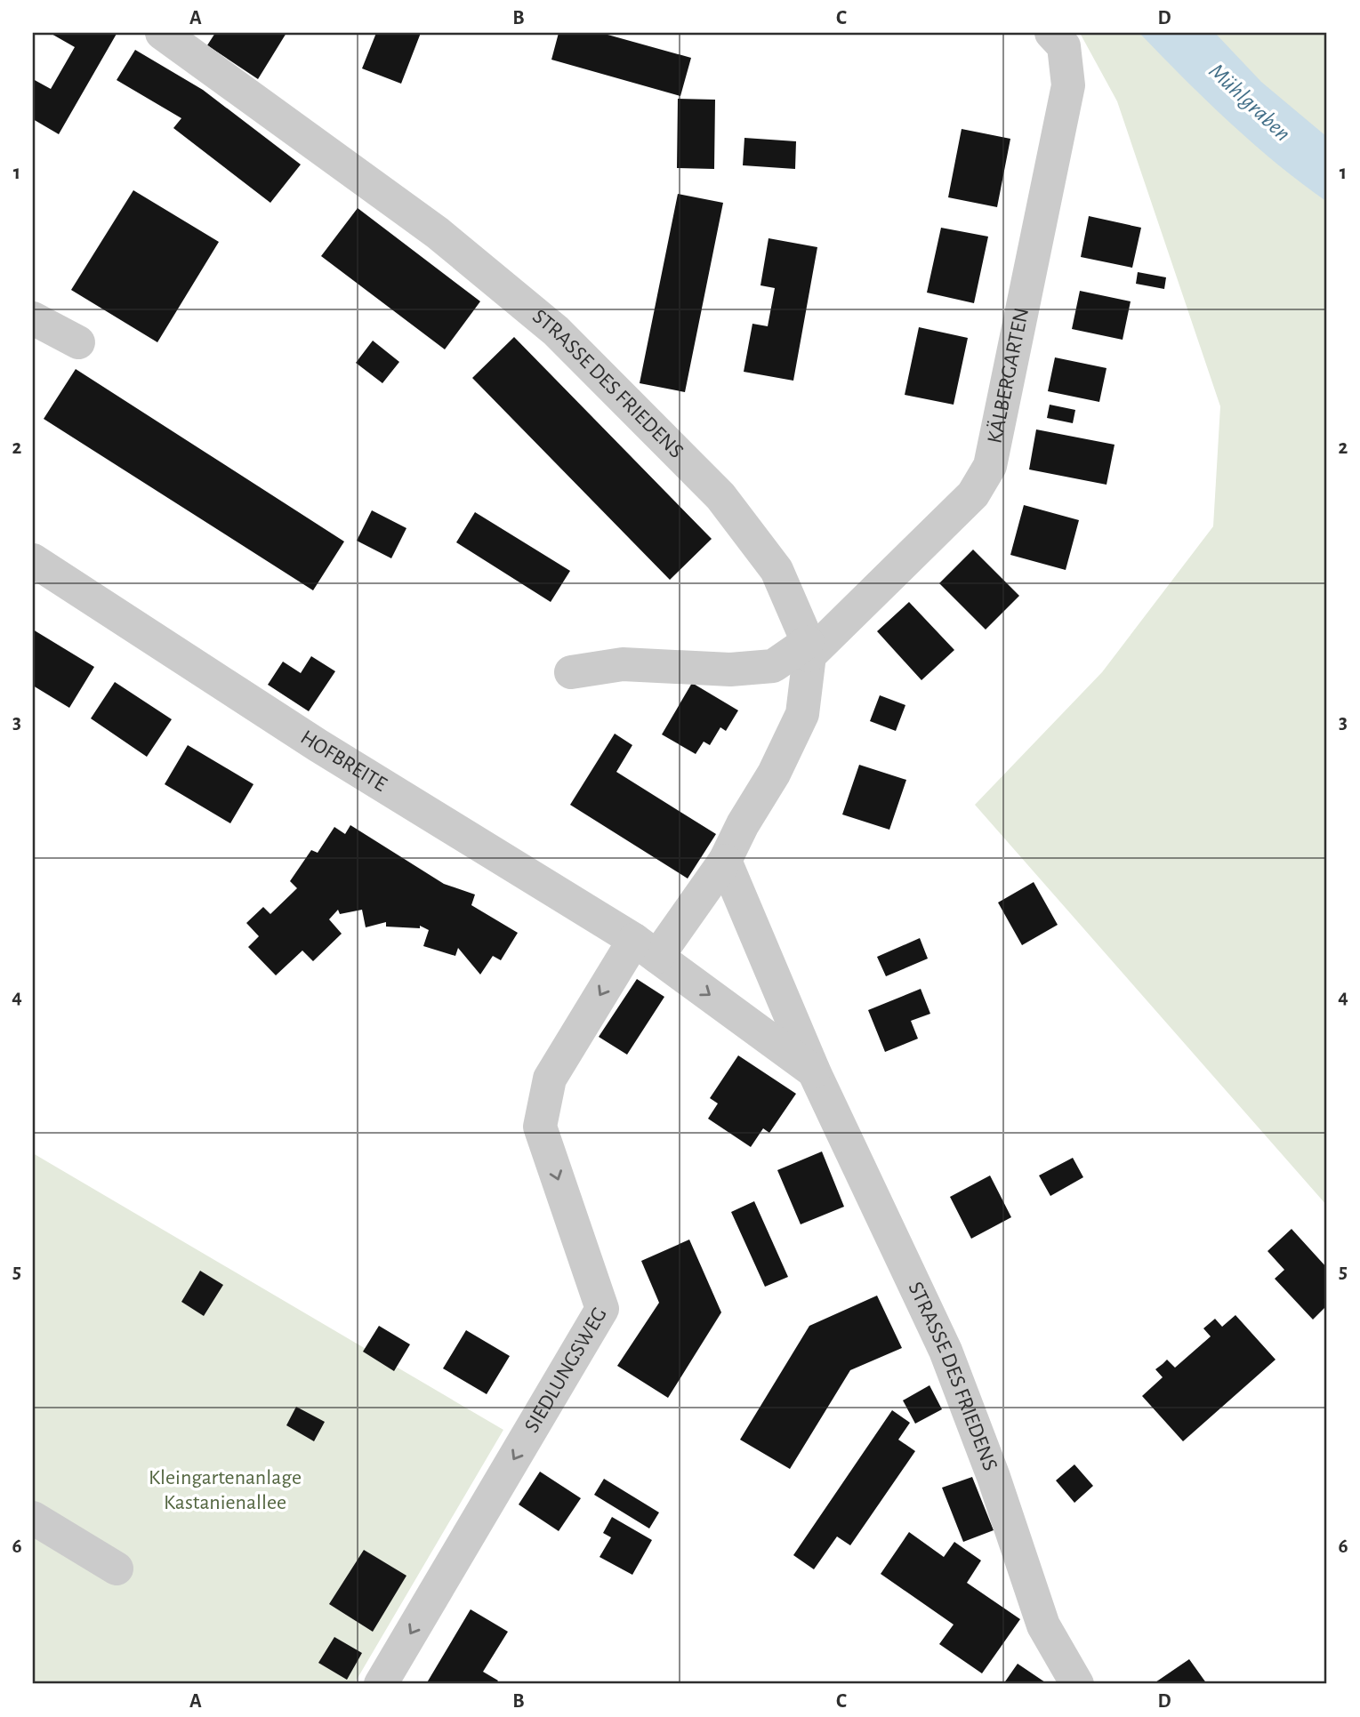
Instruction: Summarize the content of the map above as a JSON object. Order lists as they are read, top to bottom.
{
  "streets": {
    "street": [
      "KÄLBERGARTEN",
      "STRASSE DES FRIEDENS",
      "HOFBREITE",
      "SIEDLUNGSWEG"
    ]
  },
  "crossings": [
    ["KÄLBERGARTEN", "STRASSE DES FRIEDENS"],
    ["STRASSE DES FRIEDENS", "HOFBREITE"],
    ["STRASSE DES FRIEDENS", "SIEDLUNGSWEG"],
    ["HOFBREITE", "SIEDLUNGSWEG"]
  ],
  "one_way": ["SIEDLUNGSWEG"],
  "water": ["Mühlgraben"],
  "parks": ["Kleingartenanlage Kastanienallee"],
  "grid": {
    "columns": [
      "A",
      "B",
      "C",
      "D"
    ],
    "rows": [
      "1",
      "2",
      "3",
      "4",
      "5",
      "6"
    ]
  }
}
